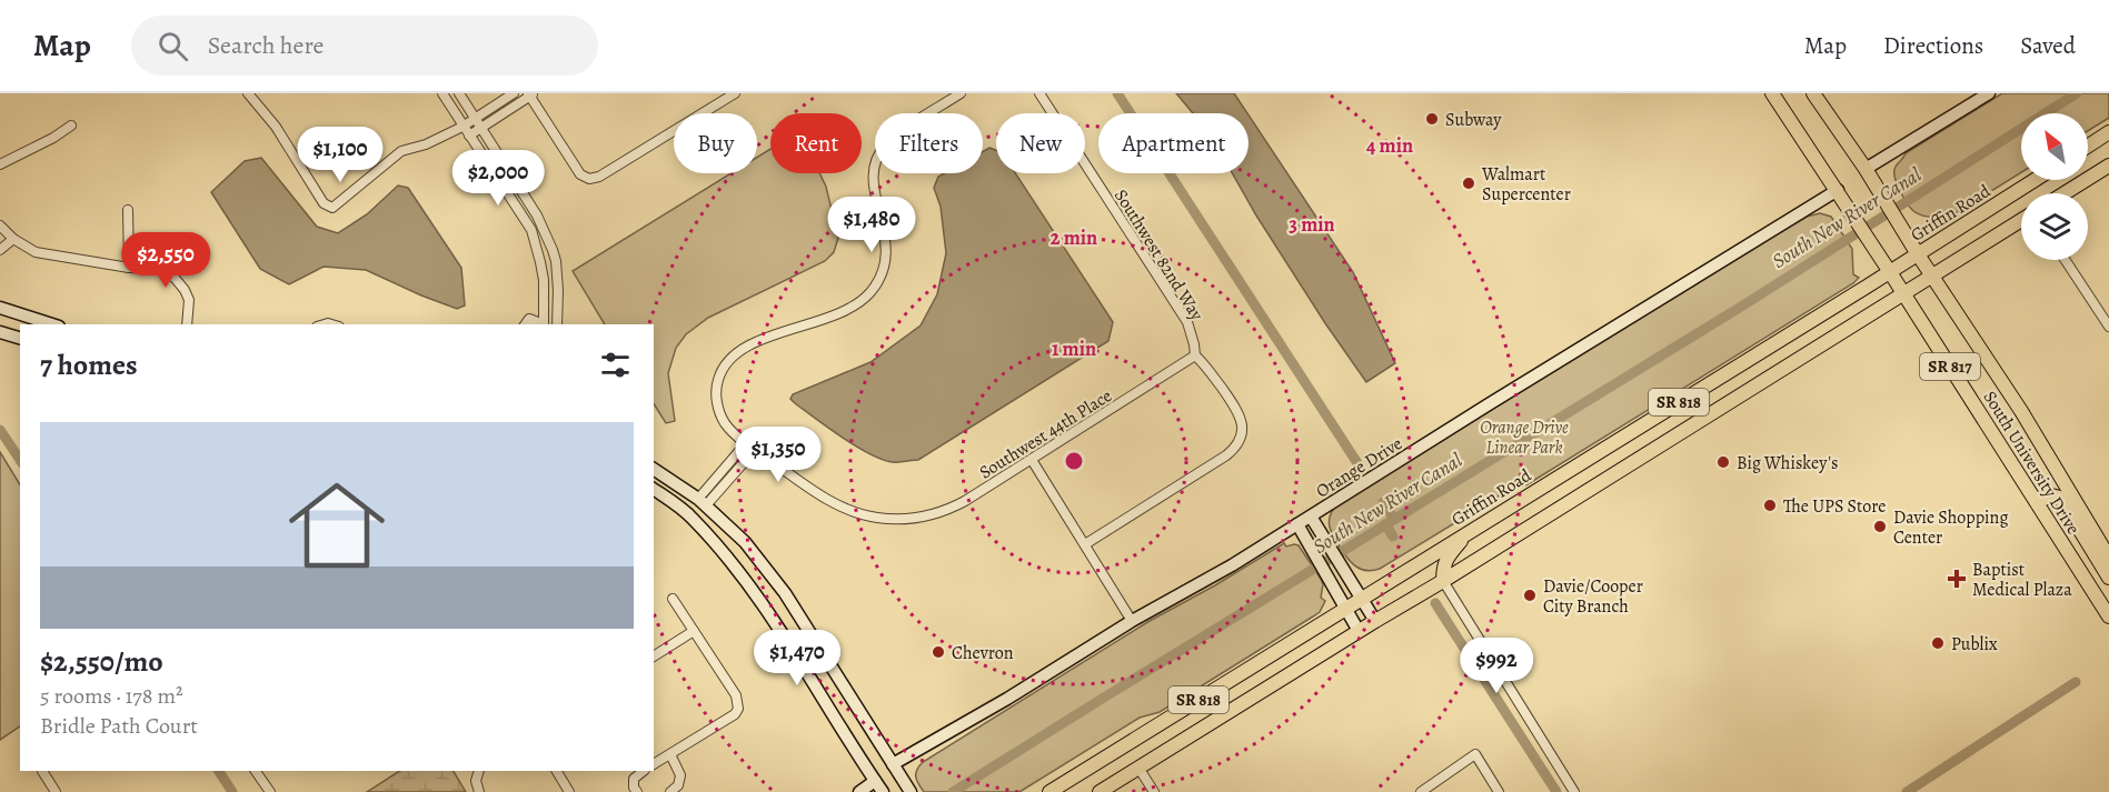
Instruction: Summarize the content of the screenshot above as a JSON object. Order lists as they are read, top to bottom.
{
  "streets": {
    "main road": [
      "Griffin Road",
      "SR 817",
      "SR 818",
      "South University Drive"
    ],
    "street": ["Southwest 82nd Way", "Southwest 44th Place", "Orange Drive"]
  },
  "crossings": [
    ["Griffin Road", "South University Drive"],
    ["Southwest 82nd Way", "Southwest 44th Place"],
    ["SR 818", "South University Drive"],
    ["South University Drive", "Orange Drive"]
  ],
  "water": ["South New River Canal"],
  "parks": ["Orange Drive Linear Park"],
  "places": {
    "other": [
      "Subway",
      "Walmart Supercenter",
      "Big Whiskey's",
      "The UPS Store",
      "Davie Shopping Center",
      "Davie/Cooper City Branch",
      "Publix",
      "Chevron"
    ],
    "health": ["Baptist Medical Plaza"]
  },
  "north": "top left",
  "page": {
    "header": "Map",
    "search": "Search here",
    "nav": ["Map", "Directions", "Saved"],
    "chip": [
      "Buy",
      "Rent",
      "Filters",
      "New",
      "Apartment"
    ],
    "price": [
      "$1,100",
      "$2,000",
      "$1,480",
      "$2,550",
      "$1,350",
      "$1,470",
      "$992"
    ],
    "heading": "7 homes",
    "list": [
      {
        "name": "$2,550/mo",
        "note": "5 rooms · 178 m² · Bridle Path Court"
      }
    ]
  },
  "rings": [
    "4 min",
    "3 min",
    "2 min",
    "1 min"
  ]
}
